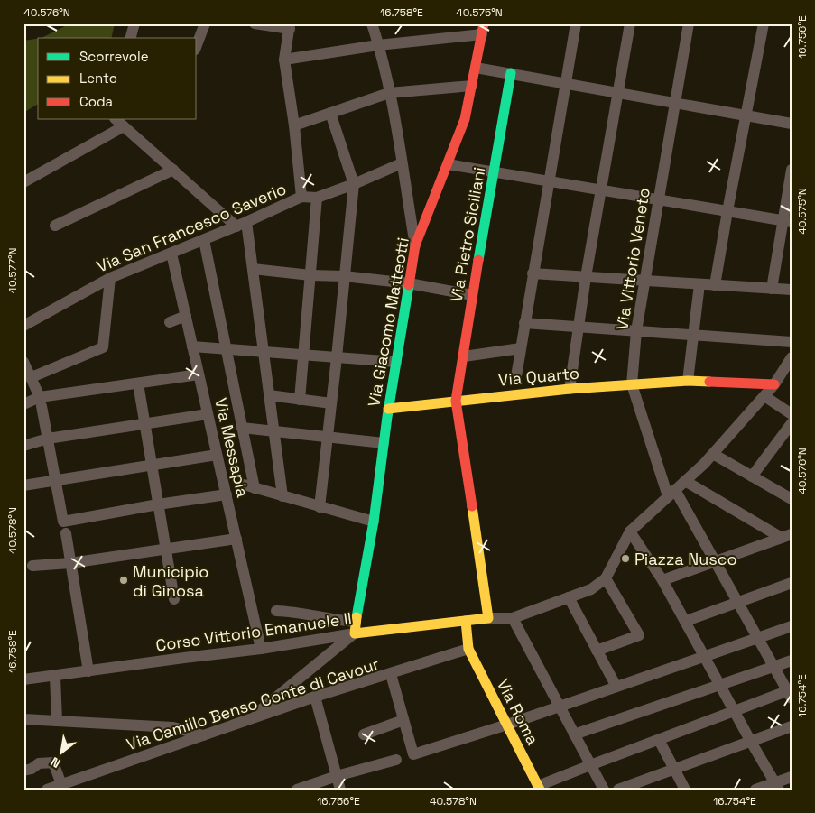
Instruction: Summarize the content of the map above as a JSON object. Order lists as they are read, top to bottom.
{
  "streets": {
    "street": [
      "Via San Francesco Saverio",
      "Via Pietro Siciliani",
      "Via Vittorio Veneto",
      "Via Giacomo Matteotti",
      "Via Quarto",
      "Via Messapia",
      "Corso Vittorio Emanuele II",
      "Via Camillo Benso Conte di Cavour",
      "Via Roma"
    ]
  },
  "crossings": [
    ["Via San Francesco Saverio", "Via Messapia"],
    ["Via Pietro Siciliani", "Via Quarto"],
    ["Via Pietro Siciliani", "Corso Vittorio Emanuele II"],
    ["Via Vittorio Veneto", "Via Quarto"],
    ["Via Giacomo Matteotti", "Via Quarto"],
    ["Via Giacomo Matteotti", "Corso Vittorio Emanuele II"],
    ["Via Messapia", "Corso Vittorio Emanuele II"],
    ["Via Camillo Benso Conte di Cavour", "Via Roma"]
  ],
  "places": ["Piazza Nusco", "Municipio di Ginosa"],
  "legend": ["Scorrevole", "Lento", "Coda"],
  "north": "bottom left",
  "coordinates": [
    "40.576°N",
    "16.758°E",
    "40.575°N",
    "16.756°E",
    "40.577°N",
    "40.578°N",
    "16.754°E"
  ]
}
